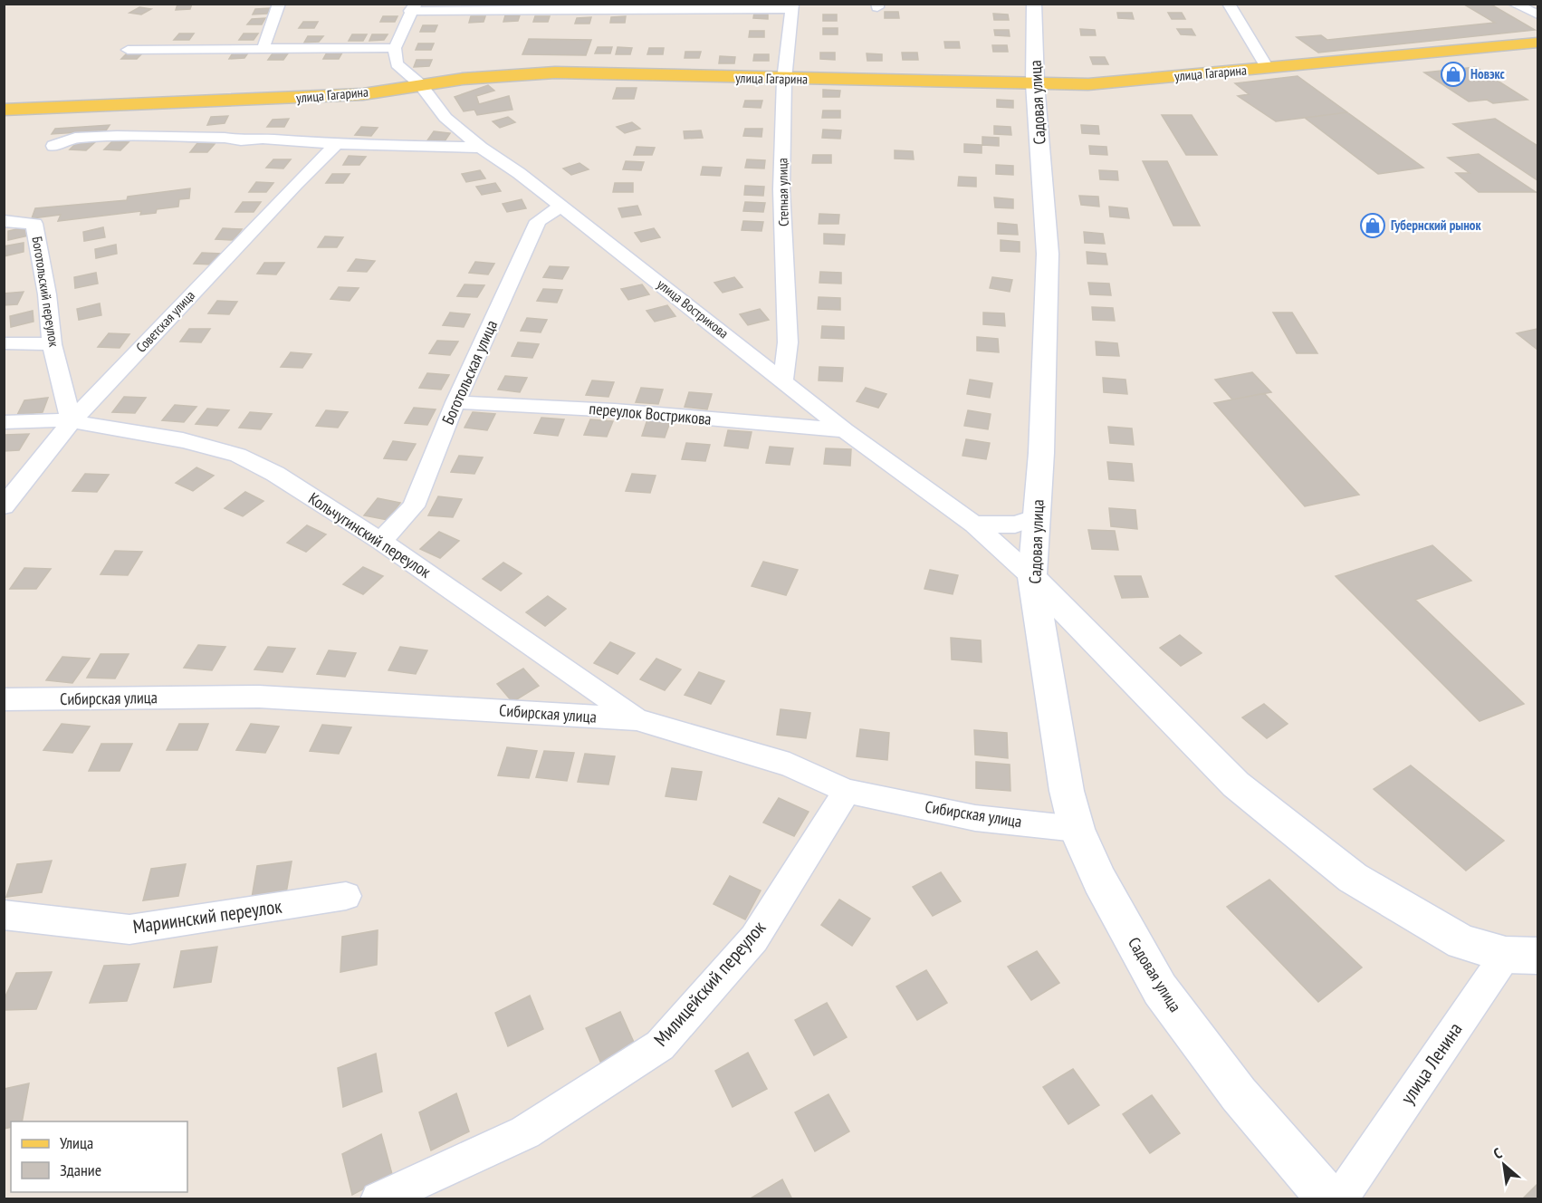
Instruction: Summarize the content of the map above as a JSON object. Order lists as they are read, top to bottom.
{
  "streets": {
    "main road": ["улица Гагарина"],
    "street": [
      "Садовая улица",
      "Степная улица",
      "Боготольский переулок",
      "улица Вострикова",
      "Советская улица",
      "Боготольская улица",
      "переулок Вострикова",
      "Кольчугинский переулок",
      "Сибирская улица",
      "Мариинский переулок",
      "Милицейский переулок",
      "улица Ленина"
    ]
  },
  "crossings": [
    ["улица Гагарина", "Садовая улица"],
    ["улица Гагарина", "Степная улица"],
    ["улица Гагарина", "улица Вострикова"],
    ["Садовая улица", "улица Вострикова"],
    ["Садовая улица", "Сибирская улица"],
    ["Степная улица", "улица Вострикова"],
    ["Боготольский переулок", "Советская улица"],
    ["Боготольский переулок", "Кольчугинский переулок"],
    ["улица Вострикова", "Боготольская улица"],
    ["улица Вострикова", "переулок Вострикова"],
    ["Советская улица", "Кольчугинский переулок"],
    ["Боготольская улица", "переулок Вострикова"],
    ["Боготольская улица", "Кольчугинский переулок"],
    ["Кольчугинский переулок", "Сибирская улица"],
    ["Сибирская улица", "Милицейский переулок"]
  ],
  "places": {
    "shop": ["Новэкс", "Губернский рынок"]
  },
  "legend": ["Улица", "Здание"],
  "north": "top left"
}
